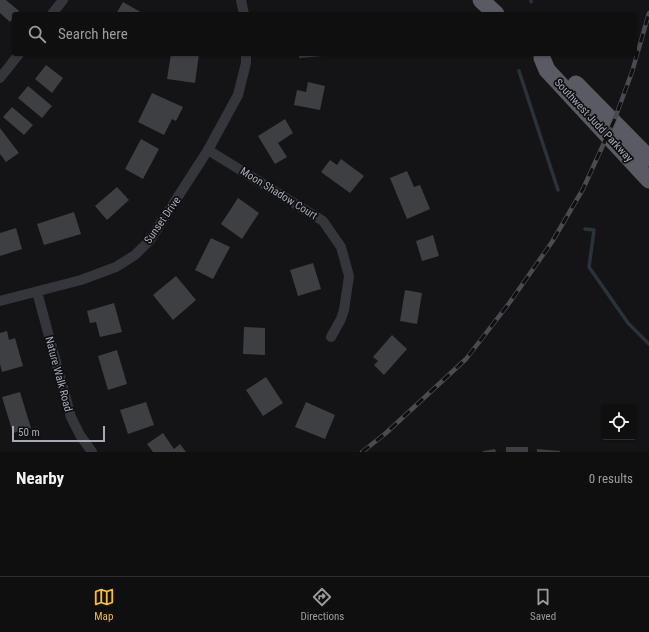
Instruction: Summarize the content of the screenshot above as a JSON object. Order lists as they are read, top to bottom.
{
  "streets": {
    "highway": ["Southwest Judd Parkway"],
    "street": ["Moon Shadow Court", "Sunset Drive", "Nature Walk Road"]
  },
  "crossings": [
    ["Moon Shadow Court", "Sunset Drive"],
    ["Sunset Drive", "Nature Walk Road"]
  ],
  "scale_bar": "50 m",
  "page": {
    "search": "Search here",
    "scale": "50 m",
    "heading": ["Nearby", "0 results"],
    "nav": ["Map", "Directions", "Saved"]
  }
}
